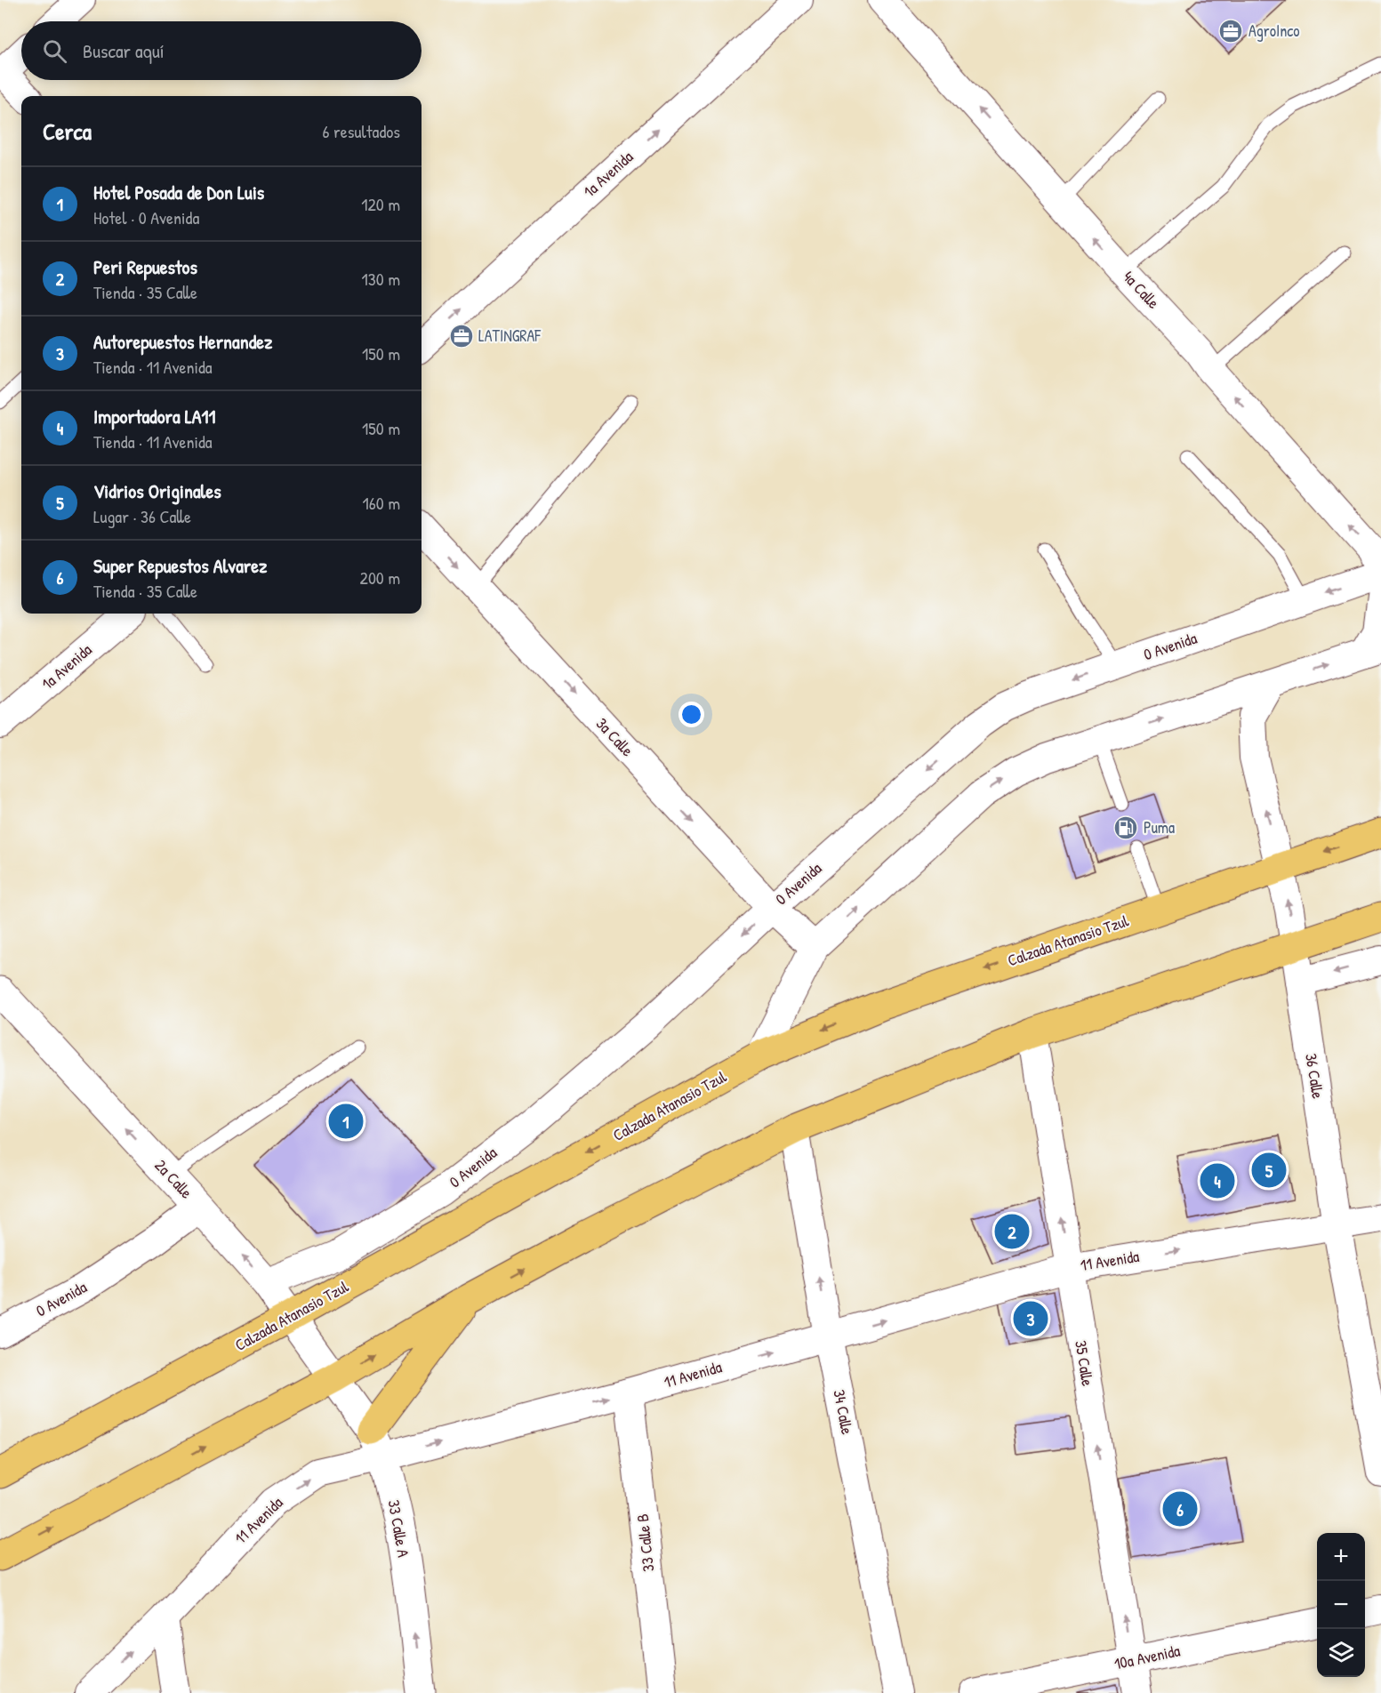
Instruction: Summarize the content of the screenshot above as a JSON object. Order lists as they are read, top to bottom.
{
  "streets": {
    "main road": ["Calzada Atanasio Tzul"],
    "street": [
      "1a Avenida",
      "4a Calle",
      "0 Avenida",
      "3a Calle",
      "36 Calle",
      "2a Calle",
      "11 Avenida",
      "35 Calle",
      "34 Calle",
      "33 Calle A",
      "33 Calle B",
      "10a Avenida"
    ]
  },
  "crossings": [
    ["4a Calle", "0 Avenida"],
    ["0 Avenida", "3a Calle"],
    ["0 Avenida", "2a Calle"],
    ["Calzada Atanasio Tzul", "36 Calle"],
    ["Calzada Atanasio Tzul", "2a Calle"],
    ["36 Calle", "11 Avenida"],
    ["2a Calle", "33 Calle A"],
    ["11 Avenida", "35 Calle"],
    ["11 Avenida", "34 Calle"],
    ["11 Avenida", "33 Calle A"],
    ["11 Avenida", "33 Calle B"],
    ["35 Calle", "10a Avenida"]
  ],
  "one_way": [
    "1a Avenida",
    "4a Calle",
    "3a Calle",
    "2a Calle",
    "11 Avenida",
    "35 Calle",
    "34 Calle"
  ],
  "places": {
    "office": ["AgroInco", "LATINGRAF"],
    "fuel station": ["Puma"]
  },
  "page": {
    "search": "Buscar aquí",
    "heading": ["Cerca", "6 resultados"],
    "list": [
      {
        "mark": "1",
        "name": "Hotel Posada de Don Luis",
        "note": "Hotel · 0 Avenida",
        "value": "120 m"
      },
      {
        "mark": "2",
        "name": "Peri Repuestos",
        "note": "Tienda · 35 Calle",
        "value": "130 m"
      },
      {
        "mark": "3",
        "name": "Autorepuestos Hernandez",
        "note": "Tienda · 11 Avenida",
        "value": "150 m"
      },
      {
        "mark": "4",
        "name": "Importadora LA11",
        "note": "Tienda · 11 Avenida",
        "value": "150 m"
      },
      {
        "mark": "5",
        "name": "Vidrios Originales",
        "note": "Lugar · 36 Calle",
        "value": "160 m"
      },
      {
        "mark": "6",
        "name": "Super Repuestos Alvarez",
        "note": "Tienda · 35 Calle",
        "value": "200 m"
      }
    ],
    "pins": [
      "1",
      "5",
      "4",
      "2",
      "3",
      "6"
    ],
    "map_buttons": ["+", "−"]
  }
}
